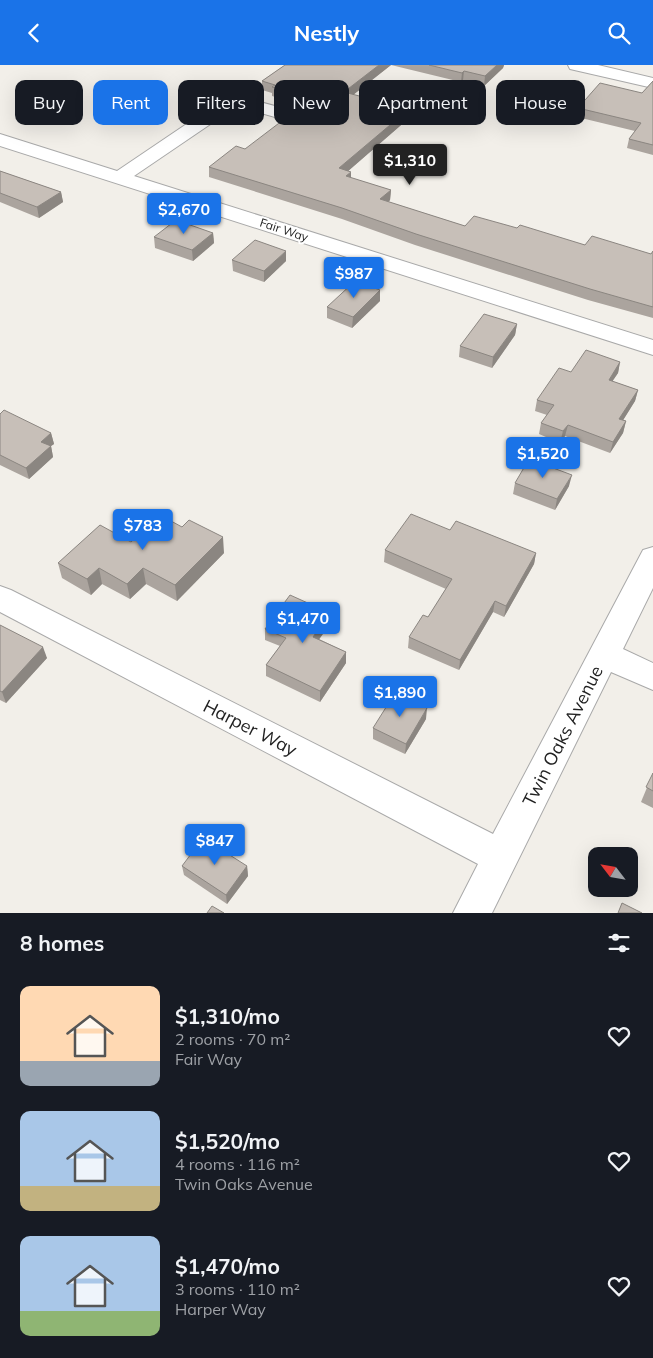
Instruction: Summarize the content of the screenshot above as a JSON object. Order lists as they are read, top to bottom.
{
  "streets": {
    "street": ["Fair Way", "Harper Way", "Twin Oaks Avenue"]
  },
  "crossings": [
    ["Harper Way", "Twin Oaks Avenue"]
  ],
  "north": "top left",
  "page": {
    "header": "Nestly",
    "chip": [
      "Buy",
      "Rent",
      "Filters",
      "New",
      "Apartment",
      "House"
    ],
    "price": [
      "$1,310",
      "$2,670",
      "$987",
      "$1,520",
      "$783",
      "$1,470",
      "$1,890",
      "$847"
    ],
    "heading": "8 homes",
    "list": [
      {
        "name": "$1,310/mo",
        "note": "2 rooms · 70 m² · Fair Way"
      },
      {
        "name": "$1,520/mo",
        "note": "4 rooms · 116 m² · Twin Oaks Avenue"
      },
      {
        "name": "$1,470/mo",
        "note": "3 rooms · 110 m² · Harper Way"
      }
    ]
  }
}
